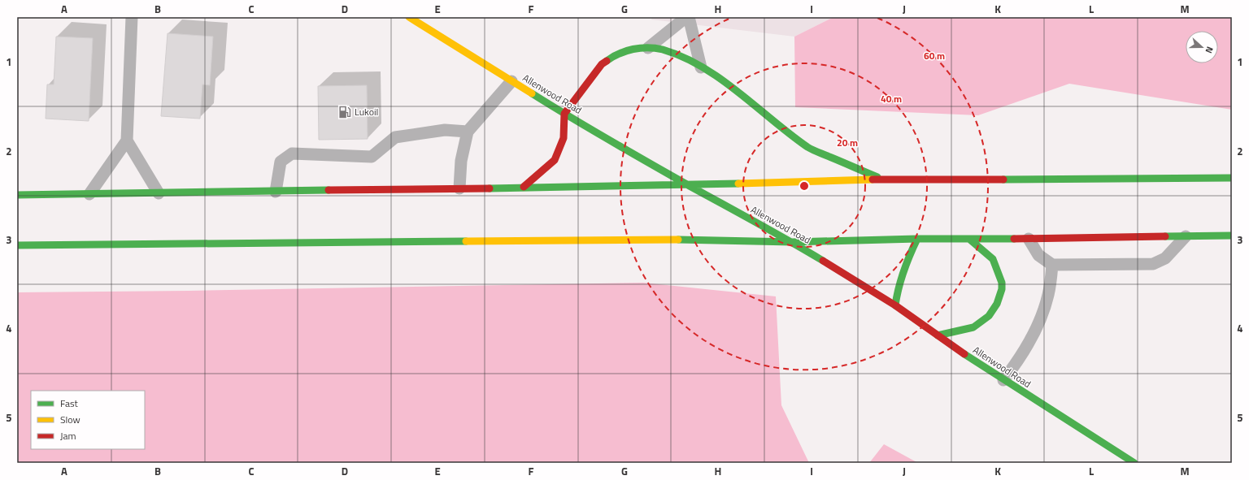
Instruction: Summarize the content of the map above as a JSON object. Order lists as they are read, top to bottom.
{
  "streets": {
    "main road": ["Allenwood Road"]
  },
  "places": {
    "fuel station": ["Lukoil"]
  },
  "legend": ["Fast", "Slow", "Jam"],
  "north": "right",
  "grid": {
    "columns": [
      "A",
      "B",
      "C",
      "D",
      "E",
      "F",
      "G",
      "H",
      "I",
      "J",
      "K",
      "L",
      "M"
    ],
    "rows": [
      "1",
      "2",
      "3",
      "4",
      "5"
    ]
  },
  "rings": ["60 m", "40 m", "20 m"]
}
